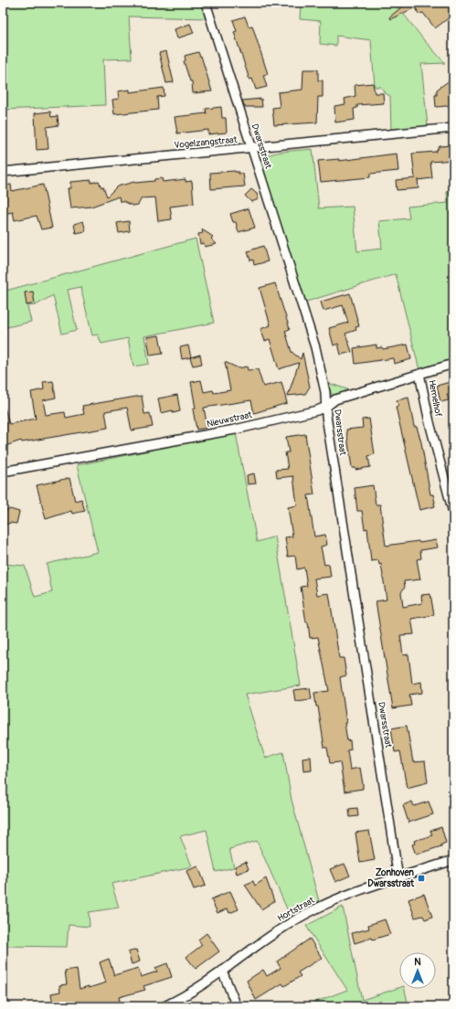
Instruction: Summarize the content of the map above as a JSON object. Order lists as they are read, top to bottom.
{
  "streets": {
    "street": [
      "Vogelzangstraat",
      "Dwarsstraat",
      "Hemelhof",
      "Nieuwstraat",
      "Hortstraat"
    ]
  },
  "crossings": [
    ["Vogelzangstraat", "Dwarsstraat"],
    ["Dwarsstraat", "Nieuwstraat"],
    ["Dwarsstraat", "Hortstraat"],
    ["Hemelhof", "Nieuwstraat"]
  ],
  "places": {
    "transit": ["Zonhoven Dwarsstraat"]
  },
  "north": "top"
}
